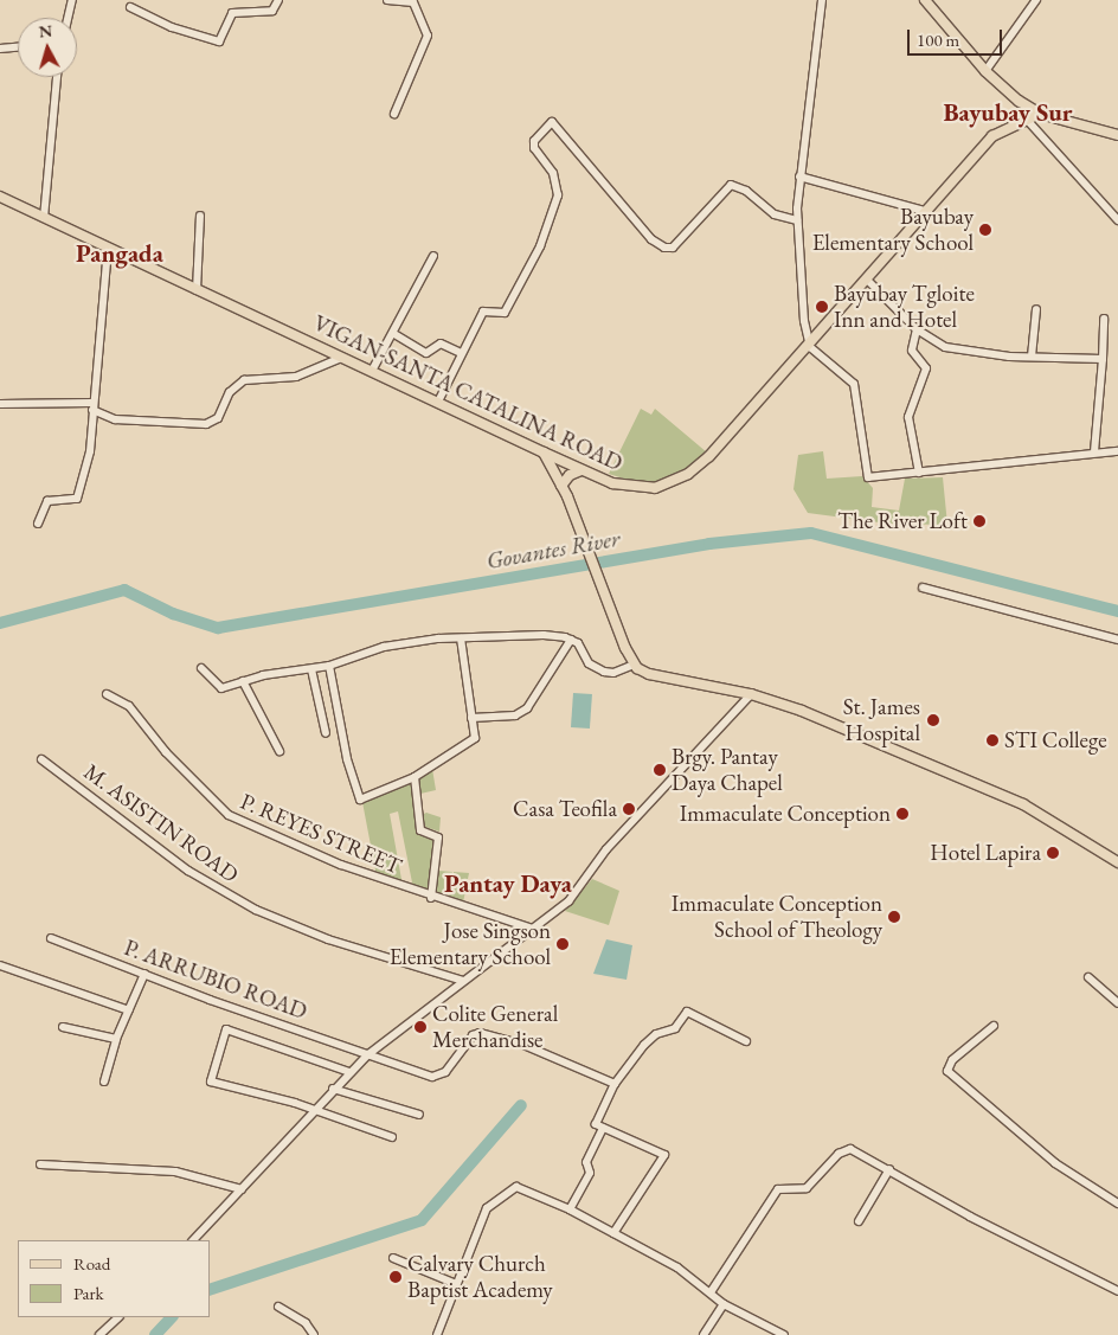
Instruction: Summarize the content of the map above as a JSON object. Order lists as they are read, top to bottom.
{
  "streets": {
    "main road": ["VIGAN-SANTA CATALINA ROAD"],
    "street": ["M. ASISTIN ROAD", "P. REYES STREET", "P. ARRUBIO ROAD"]
  },
  "districts": ["Bayubay Sur", "Pangada", "Pantay Daya"],
  "water": ["Govantes River"],
  "places": [
    "Bayubay Elementary School",
    "Bayubay Tgloite Inn and Hotel",
    "The River Loft",
    "St. James Hospital",
    "STI College",
    "Brgy. Pantay Daya Chapel",
    "Casa Teofila",
    "Immaculate Conception",
    "Hotel Lapira",
    "Immaculate Conception School of Theology",
    "Jose Singson Elementary School",
    "Colite General Merchandise",
    "Calvary Church Baptist Academy"
  ],
  "legend": ["Road", "Park"],
  "scale_bar": "100 m",
  "north": "top"
}
